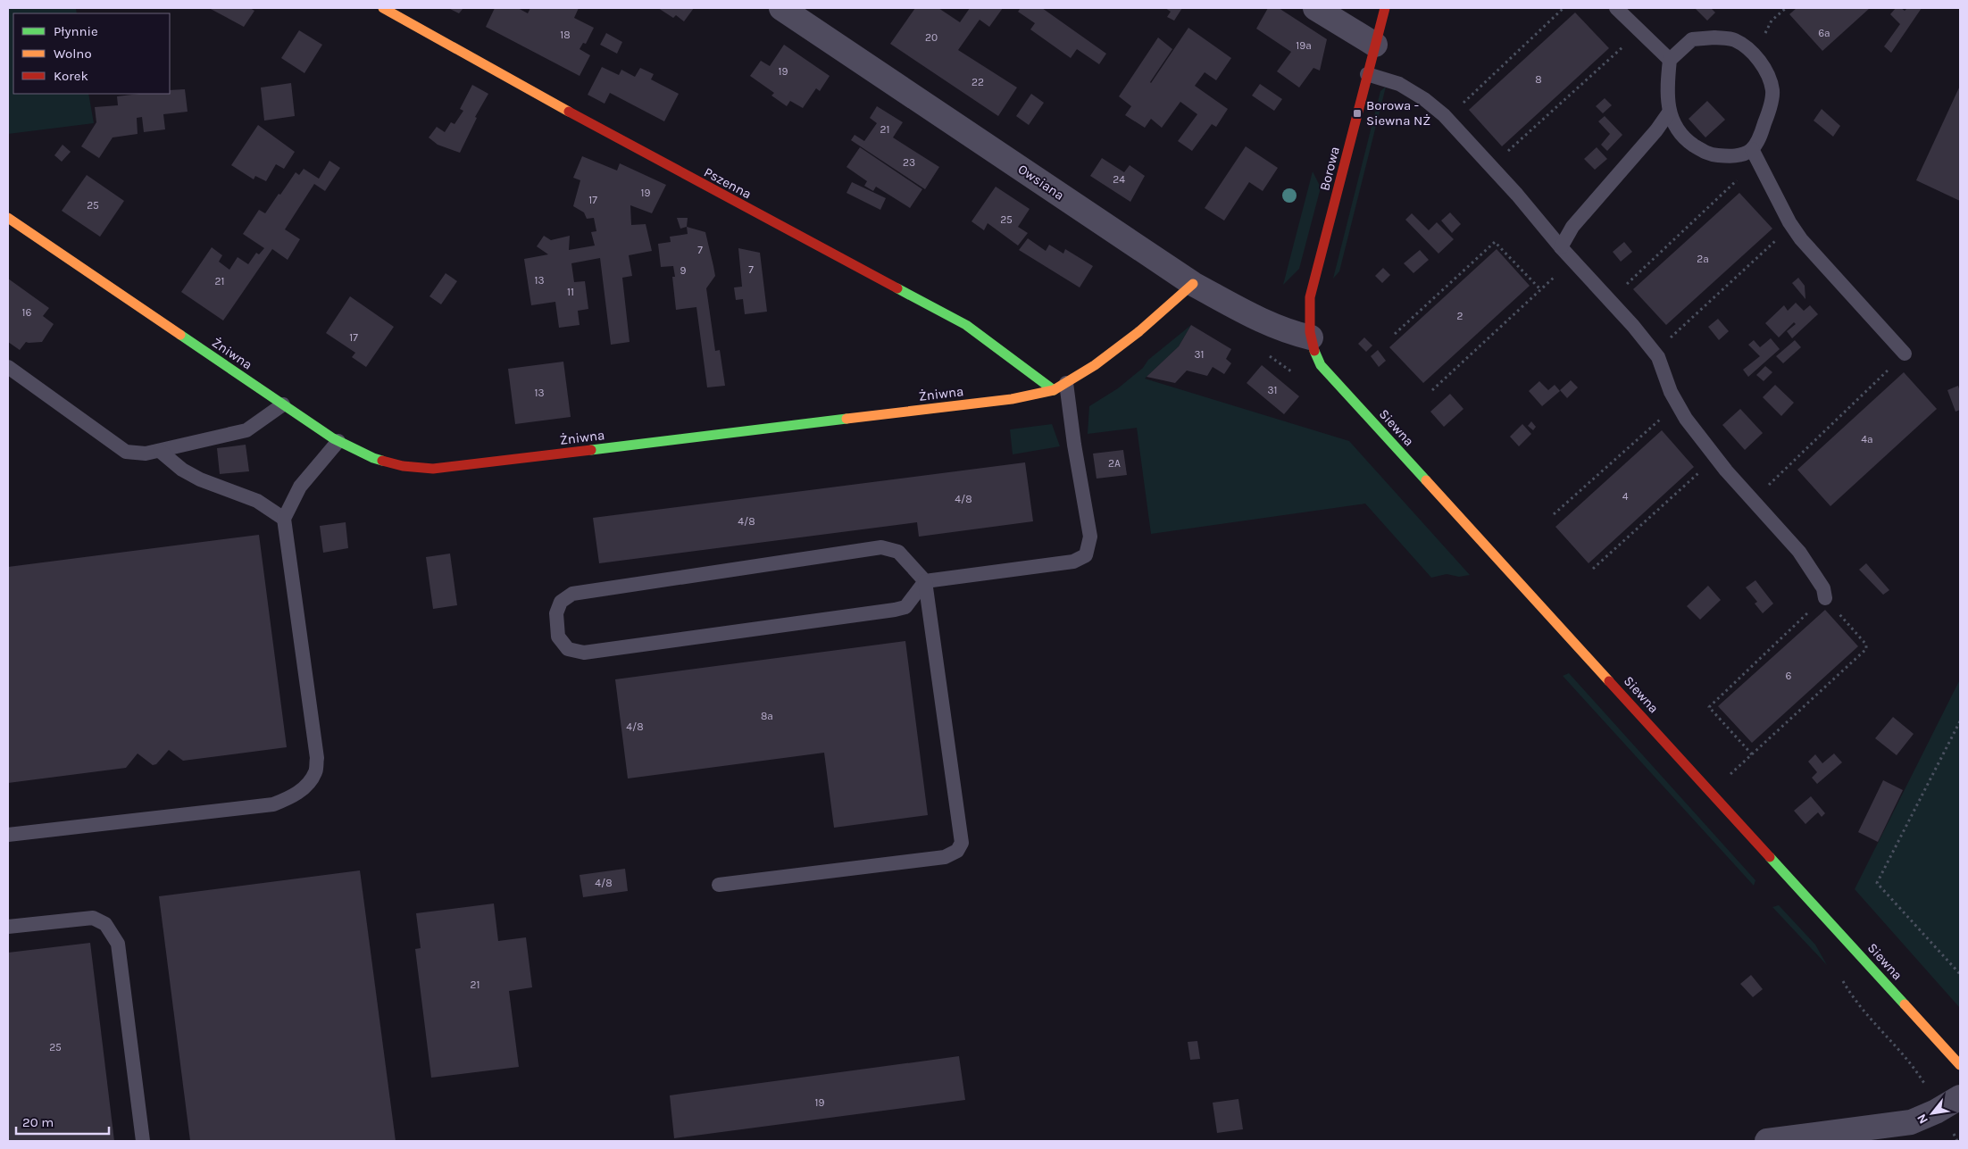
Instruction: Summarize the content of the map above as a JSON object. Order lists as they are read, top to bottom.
{
  "streets": {
    "street": [
      "Borowa",
      "Owsiana",
      "Pszenna",
      "Żniwna",
      "Siewna"
    ]
  },
  "crossings": [
    ["Borowa", "Owsiana"],
    ["Borowa", "Siewna"],
    ["Owsiana", "Żniwna"],
    ["Owsiana", "Siewna"],
    ["Pszenna", "Żniwna"]
  ],
  "places": {
    "transit": ["Borowa - Siewna NŻ"]
  },
  "house_numbers": [
    "6a",
    "18",
    "20",
    "19a",
    "19",
    "8",
    "22",
    "21",
    "23",
    "24",
    "19",
    "17",
    "25",
    "25",
    "7",
    "2a",
    "7",
    "9",
    "13",
    "21",
    "11",
    "16",
    "2",
    "17",
    "31",
    "31",
    "13",
    "4a",
    "2A",
    "4",
    "4/8",
    "4/8",
    "6",
    "8a",
    "4/8",
    "4/8",
    "21",
    "25",
    "19"
  ],
  "legend": ["Płynnie", "Wolno", "Korek"],
  "scale_bar": "20 m",
  "north": "bottom left"
}
